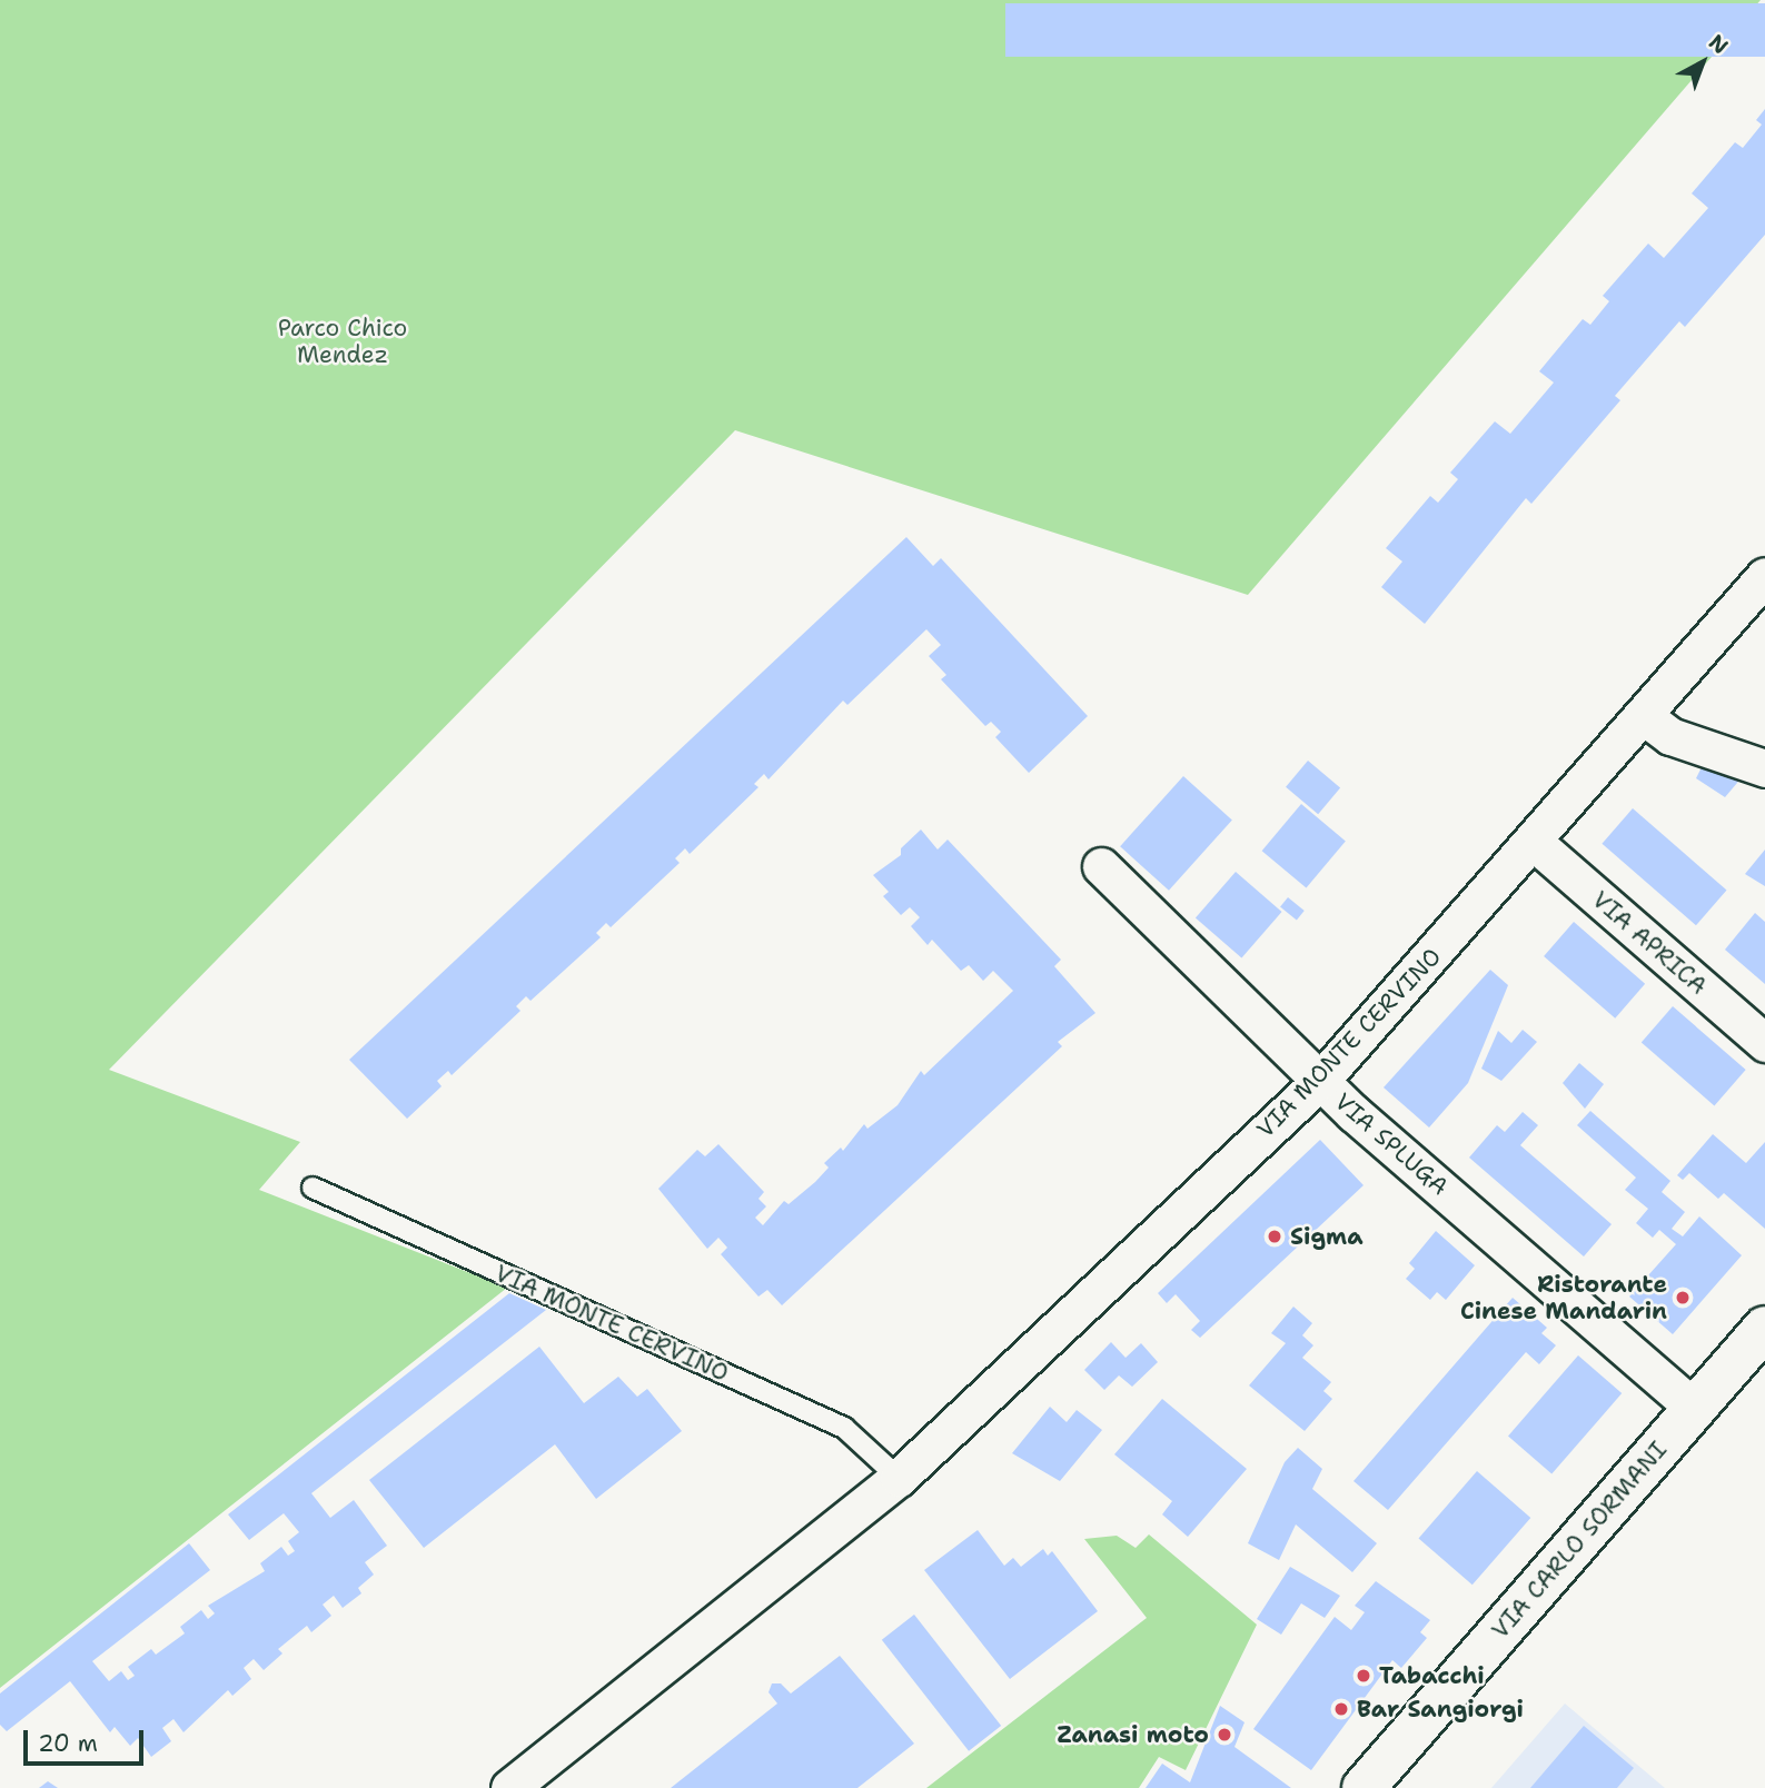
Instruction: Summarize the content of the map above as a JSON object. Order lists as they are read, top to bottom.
{
  "streets": {
    "main road": ["VIA CARLO SORMANI"],
    "street": ["VIA APRICA", "VIA MONTE CERVINO", "VIA SPLUGA"]
  },
  "crossings": [
    ["VIA APRICA", "VIA MONTE CERVINO"],
    ["VIA MONTE CERVINO", "VIA SPLUGA"],
    ["VIA SPLUGA", "VIA CARLO SORMANI"]
  ],
  "parks": ["Parco Chico Mendez"],
  "places": [
    "Sigma",
    "Ristorante Cinese Mandarin",
    "Tabacchi",
    "Bar Sangiorgi",
    "Zanasi moto"
  ],
  "scale_bar": "20 m",
  "north": "top right"
}
